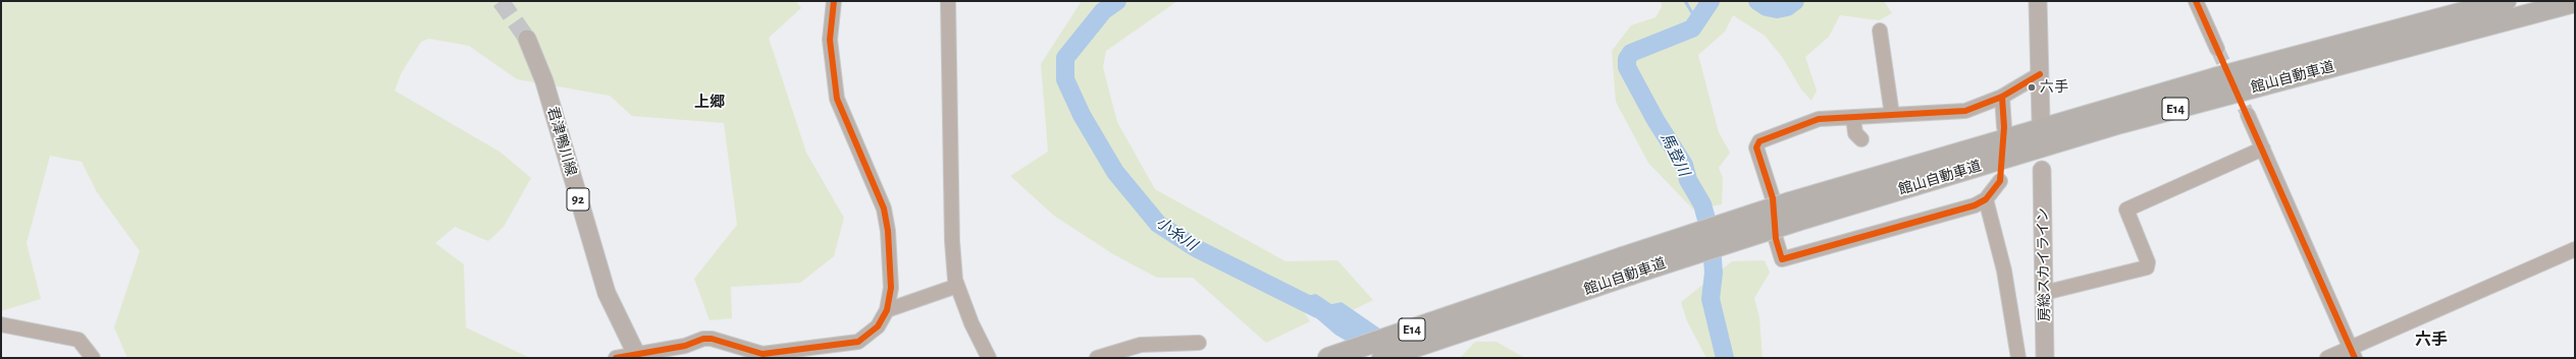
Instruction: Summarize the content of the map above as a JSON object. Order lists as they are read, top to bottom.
{
  "streets": {
    "highway": ["館山自動車道", "E14"],
    "main road": ["君津鴨川線", "92", "房総スカイライン"]
  },
  "districts": ["上郷", "六手"],
  "water": ["馬登川", "小糸川"],
  "places": ["六手"]
}
